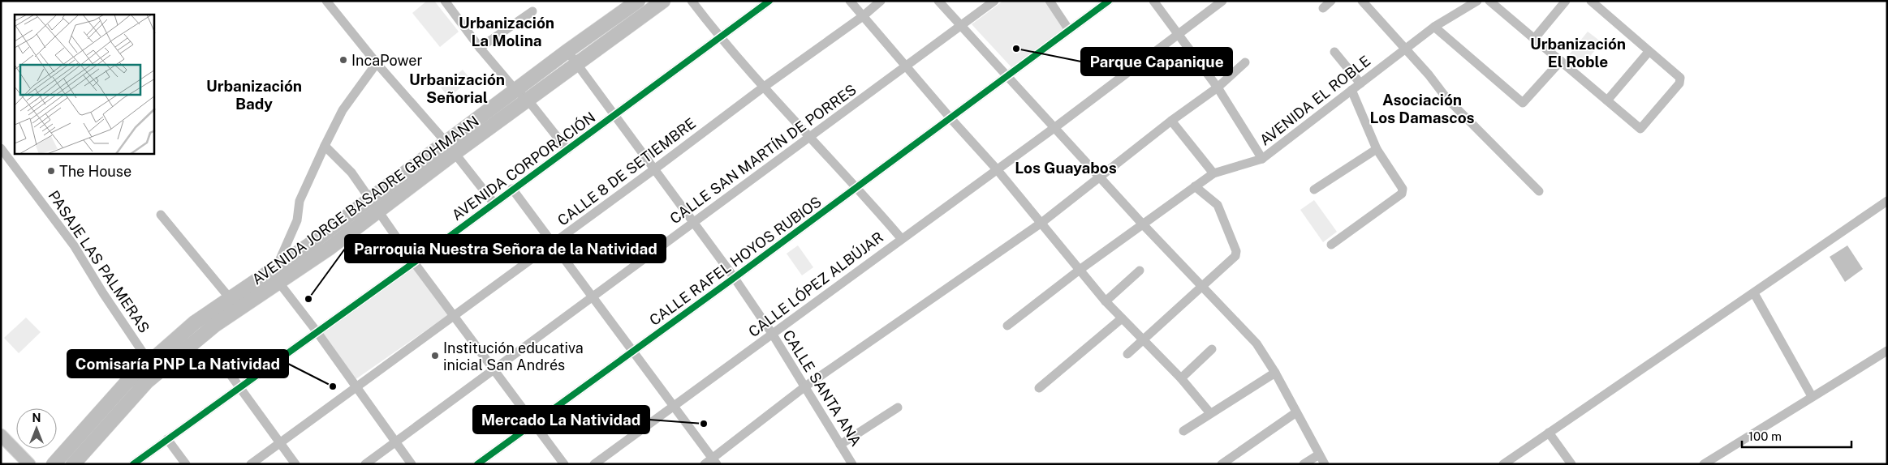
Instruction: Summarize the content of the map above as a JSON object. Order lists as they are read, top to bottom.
{
  "streets": {
    "highway": ["AVENIDA JORGE BASADRE GROHMANN"],
    "street": [
      "AVENIDA EL ROBLE",
      "CALLE SAN MARTÍN DE PORRES",
      "AVENIDA CORPORACIÓN",
      "CALLE 8 DE SETIEMBRE",
      "CALLE RAFEL HOYOS RUBIOS",
      "PASAJE LAS PALMERAS",
      "CALLE LÓPEZ ALBÚJAR",
      "CALLE SANTA ANA"
    ]
  },
  "crossings": [
    ["CALLE SAN MARTÍN DE PORRES", "CALLE SANTA ANA"],
    ["AVENIDA CORPORACIÓN", "CALLE SANTA ANA"],
    ["CALLE 8 DE SETIEMBRE", "CALLE SANTA ANA"],
    ["AVENIDA JORGE BASADRE GROHMANN", "PASAJE LAS PALMERAS"],
    ["AVENIDA JORGE BASADRE GROHMANN", "CALLE SANTA ANA"],
    ["CALLE RAFEL HOYOS RUBIOS", "CALLE SANTA ANA"],
    ["CALLE LÓPEZ ALBÚJAR", "CALLE SANTA ANA"]
  ],
  "districts": [
    "Urbanización La Molina",
    "Urbanización El Roble",
    "Urbanización Señorial",
    "Urbanización Bady",
    "Asociación Los Damascos",
    "Los Guayabos"
  ],
  "places": [
    "Parque Capanique",
    "IncaPower",
    "The House",
    "Parroquia Nuestra Señora de la Natividad",
    "Institución educativa inicial San Andrés",
    "Comisaría PNP La Natividad",
    "Mercado La Natividad"
  ],
  "scale_bar": "100 m",
  "north": "top"
}
